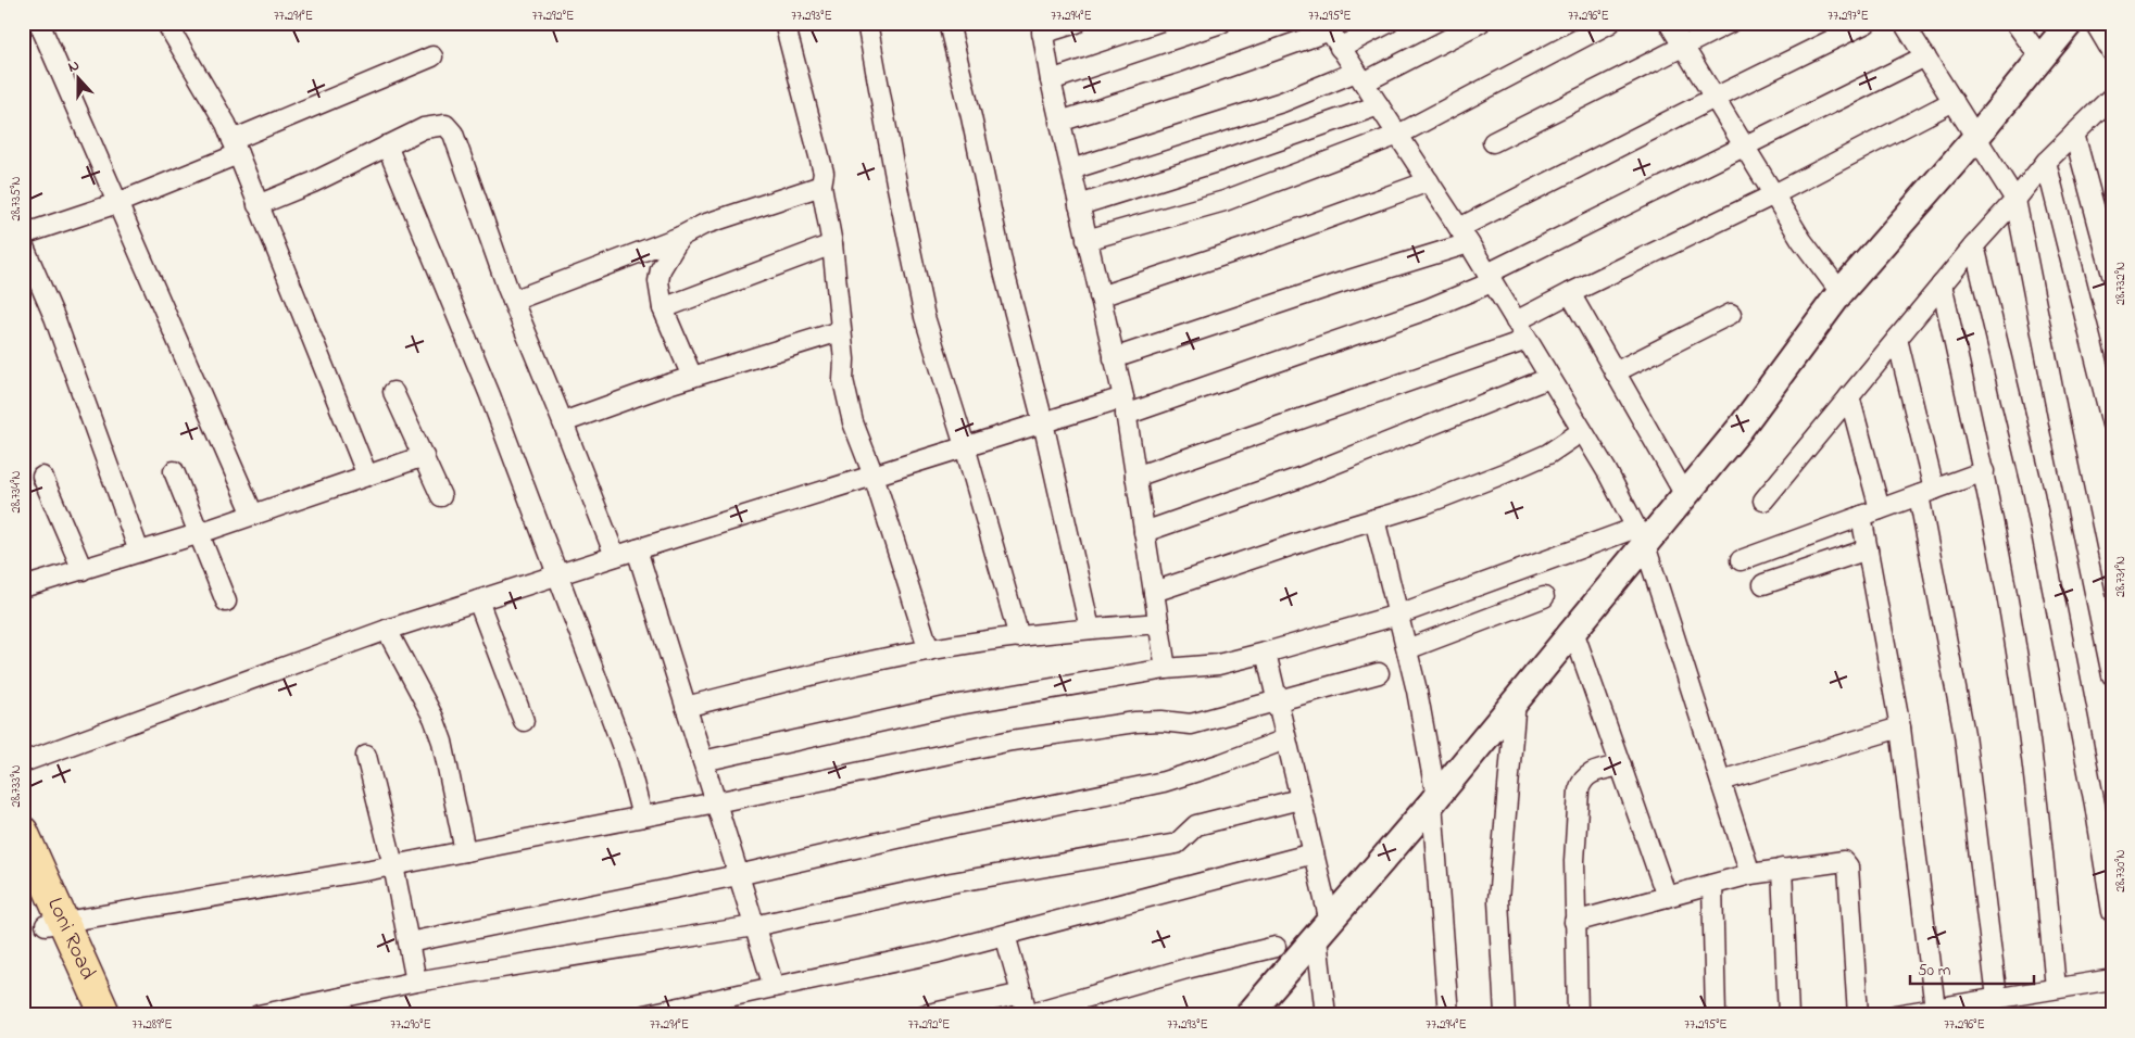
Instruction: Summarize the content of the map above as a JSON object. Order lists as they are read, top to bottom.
{
  "streets": {
    "highway": ["Loni Road"]
  },
  "scale_bar": "50 m",
  "north": "top",
  "coordinates": [
    "77.291°E",
    "77.292°E",
    "77.293°E",
    "77.294°E",
    "77.295°E",
    "77.296°E",
    "77.297°E",
    "28.735°N",
    "28.732°N",
    "28.734°N",
    "28.731°N",
    "28.733°N",
    "28.730°N",
    "77.289°E",
    "77.290°E"
  ]
}
